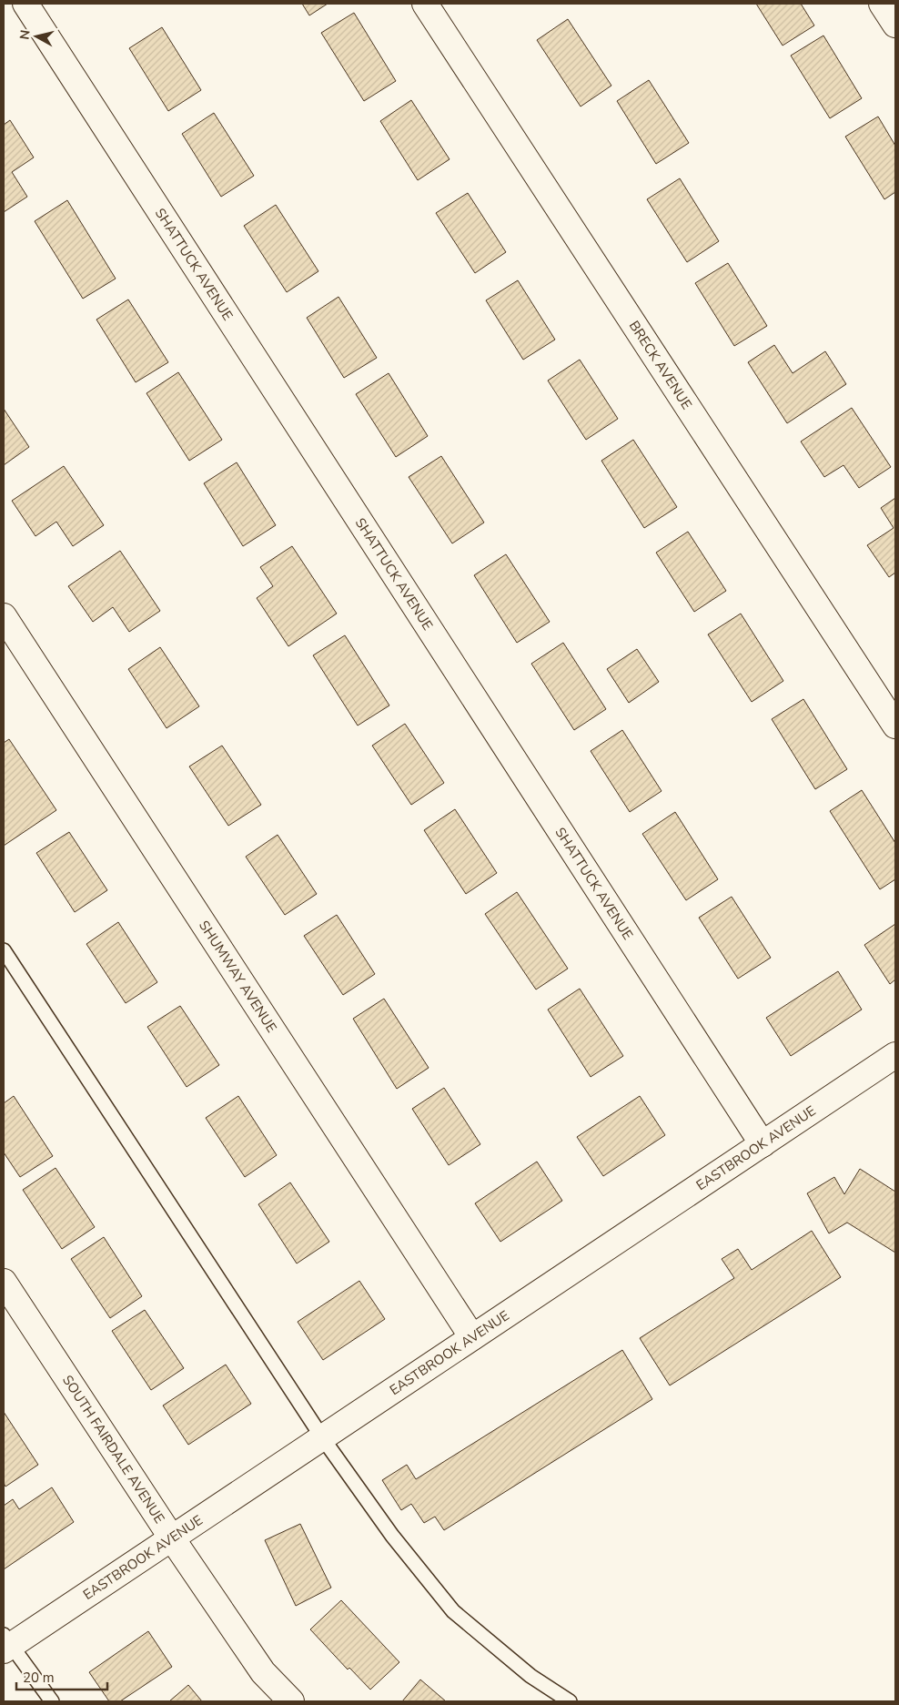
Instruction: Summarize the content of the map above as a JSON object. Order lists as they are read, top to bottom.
{
  "streets": {
    "street": [
      "SHATTUCK AVENUE",
      "BRECK AVENUE",
      "SHUMWAY AVENUE",
      "EASTBROOK AVENUE",
      "SOUTH FAIRDALE AVENUE"
    ]
  },
  "crossings": [
    ["SHATTUCK AVENUE", "EASTBROOK AVENUE"],
    ["SHUMWAY AVENUE", "EASTBROOK AVENUE"],
    ["EASTBROOK AVENUE", "SOUTH FAIRDALE AVENUE"]
  ],
  "scale_bar": "20 m",
  "north": "left"
}
